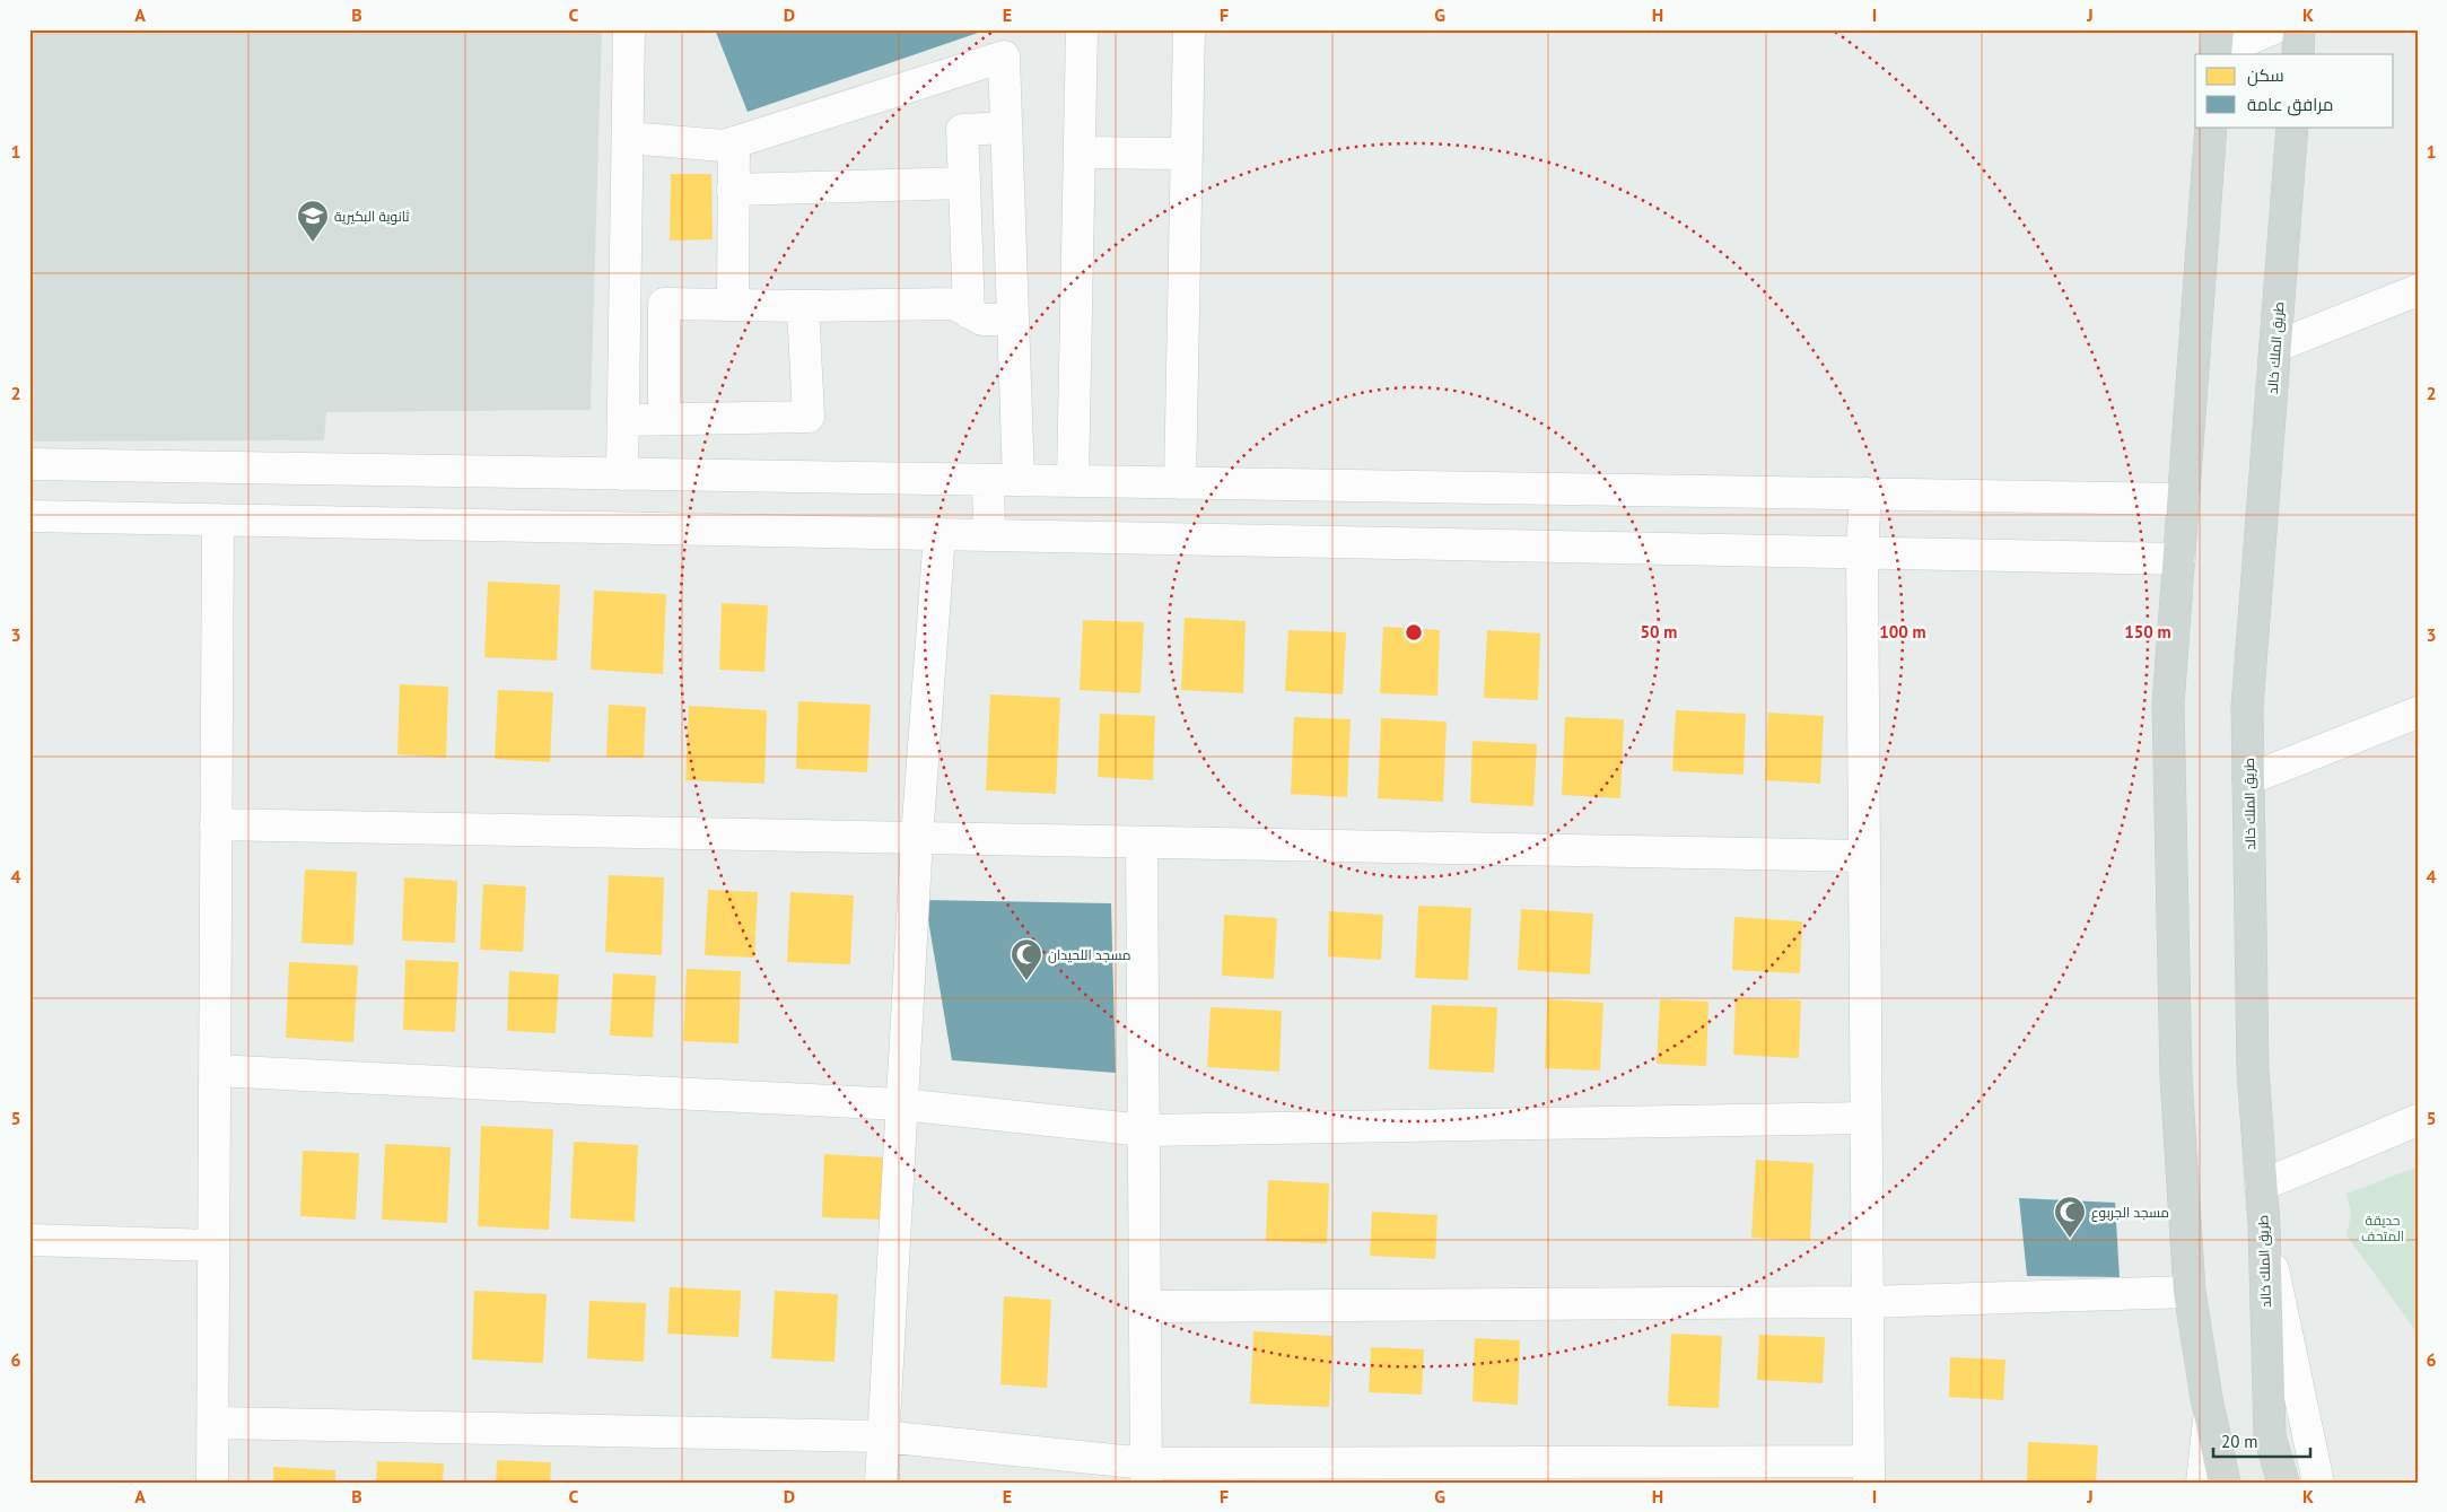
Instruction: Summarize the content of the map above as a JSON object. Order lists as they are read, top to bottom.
{
  "streets": {
    "main road": ["طريق الملك خالد"]
  },
  "parks": ["حديقة المتحف"],
  "places": {
    "school or university": ["ثانوية البكيرية"],
    "mosque": ["مسجد اللحيدان", "مسجد الجربوع"]
  },
  "legend": ["سكن", "مرافق عامة"],
  "scale_bar": "20 m",
  "grid": {
    "columns": [
      "A",
      "B",
      "C",
      "D",
      "E",
      "F",
      "G",
      "H",
      "I",
      "J",
      "K"
    ],
    "rows": [
      "1",
      "2",
      "3",
      "4",
      "5",
      "6"
    ]
  },
  "rings": ["50 m", "100 m", "150 m"]
}
